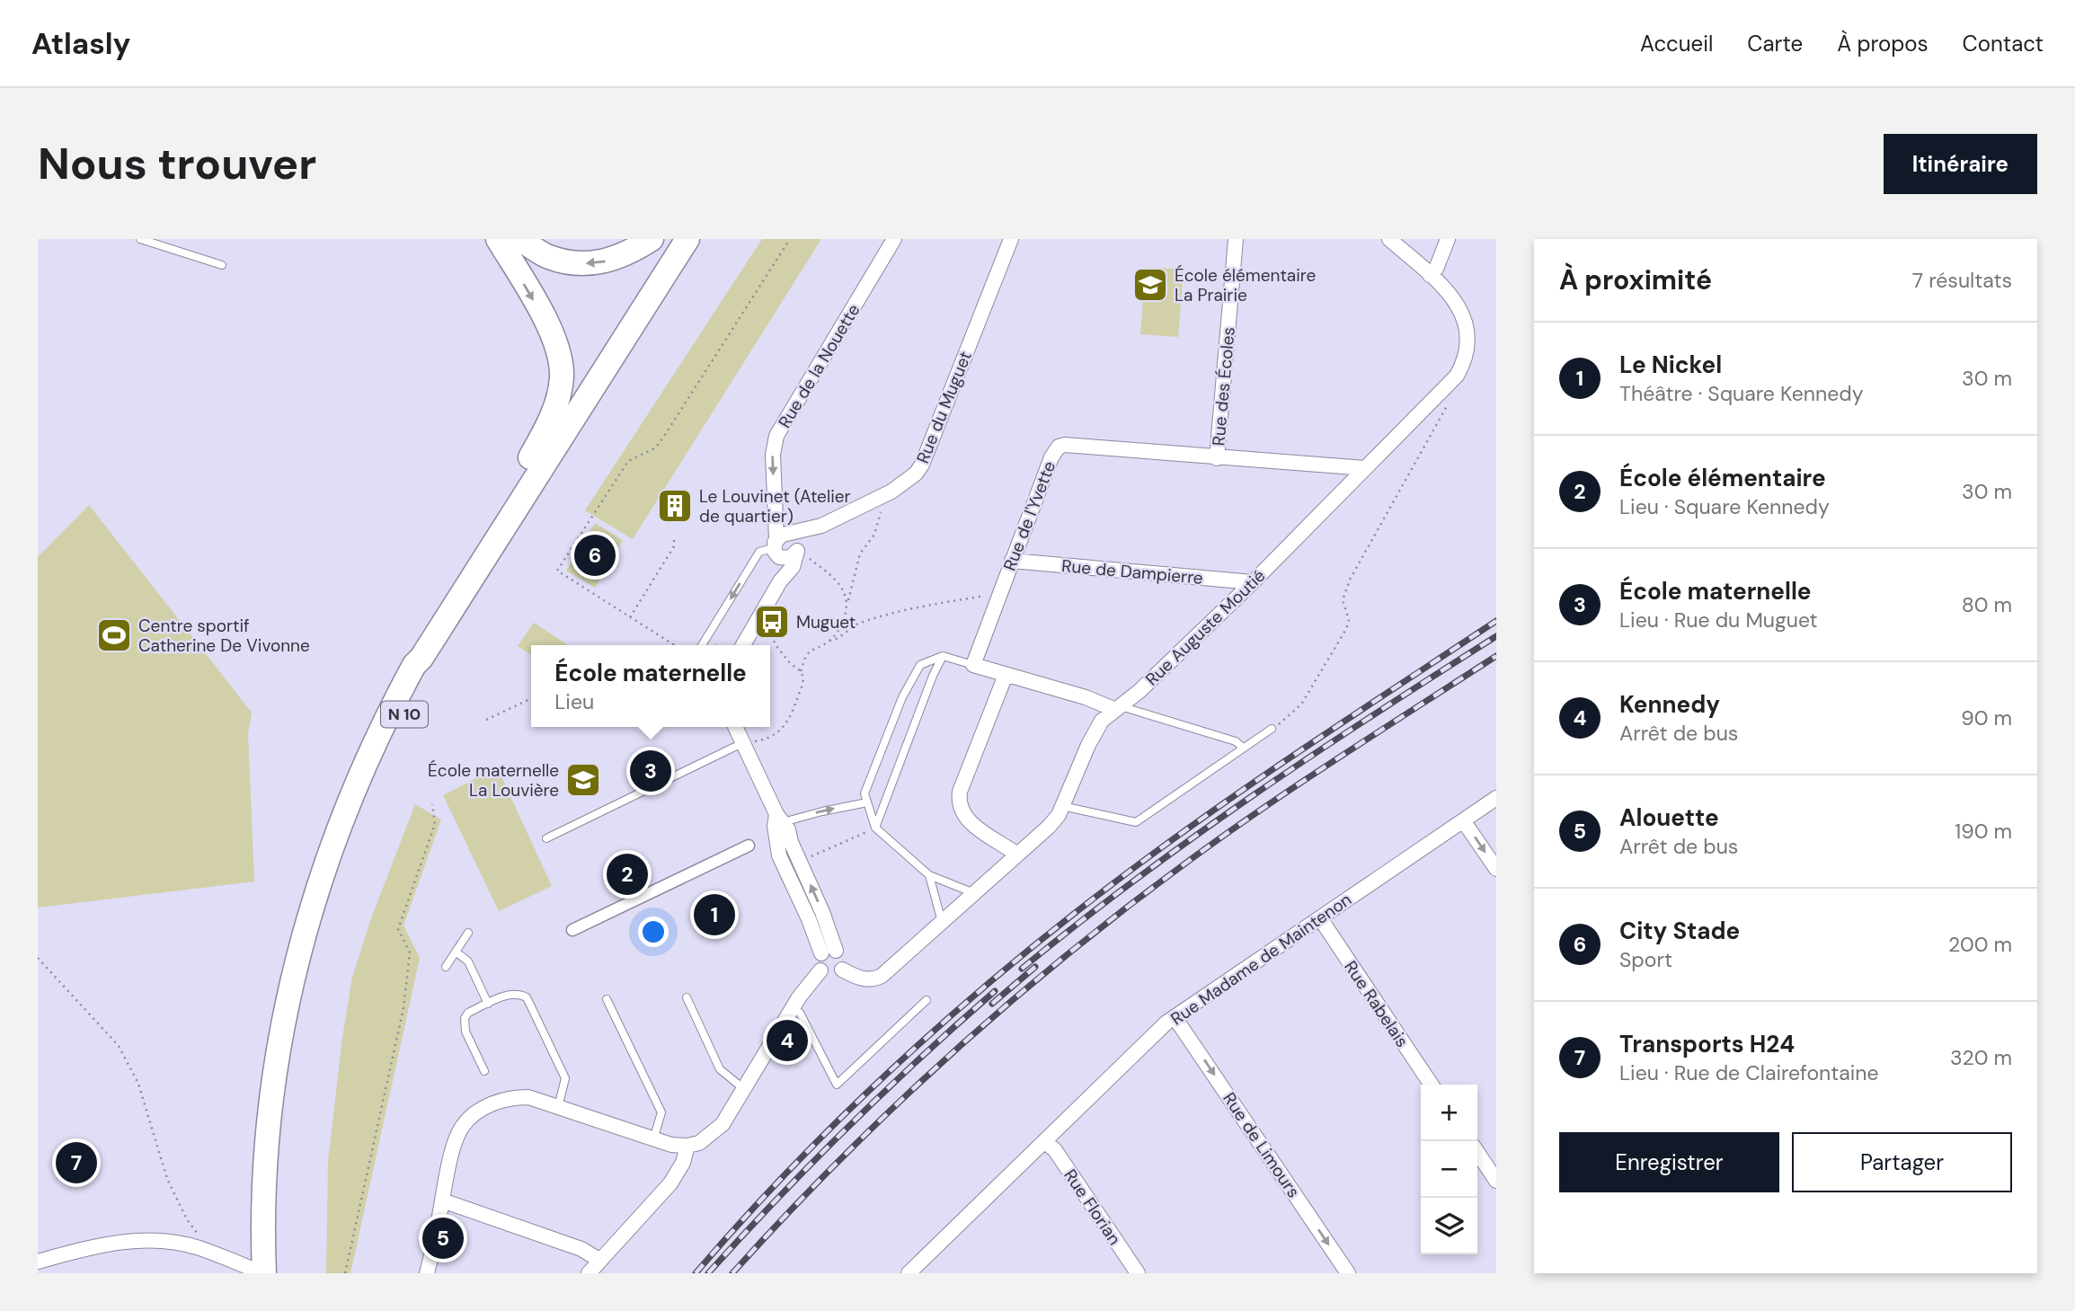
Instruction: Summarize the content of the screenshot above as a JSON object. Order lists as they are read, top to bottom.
{
  "streets": {
    "main road": ["N 10"],
    "street": [
      "Rue de la Nouette",
      "Rue des Écoles",
      "Rue du Muguet",
      "Rue de l'Yvette",
      "Rue de Dampierre",
      "Rue Auguste Moutié",
      "Rue Madame de Maintenon",
      "Rue Rabelais",
      "Rue de Limours",
      "Rue Florian"
    ]
  },
  "crossings": [
    ["Rue de la Nouette", "Rue du Muguet"],
    ["Rue des Écoles", "Rue de l'Yvette"],
    ["Rue de l'Yvette", "Rue de Dampierre"],
    ["Rue de l'Yvette", "Rue Auguste Moutié"],
    ["Rue de Dampierre", "Rue Auguste Moutié"],
    ["Rue Madame de Maintenon", "Rue Rabelais"],
    ["Rue Madame de Maintenon", "Rue de Limours"],
    ["Rue Madame de Maintenon", "Rue Florian"]
  ],
  "one_way": ["Rue de la Nouette", "Rue de Limours"],
  "places": {
    "school or university": ["École élémentaire La Prairie", "École maternelle La Louvière"],
    "building": ["Le Louvinet (Atelier de quartier)"],
    "bus stop": ["Muguet"],
    "sports": ["Centre sportif Catherine De Vivonne"]
  },
  "page": {
    "header": "Atlasly",
    "nav": [
      "Accueil",
      "Carte",
      "À propos",
      "Contact"
    ],
    "buttons": [
      "Itinéraire",
      ["Enregistrer", "Partager"]
    ],
    "title": "Nous trouver",
    "heading": ["À proximité", "7 résultats"],
    "list": [
      {
        "mark": "1",
        "name": "Le Nickel",
        "note": "Théâtre · Square Kennedy",
        "value": "30 m"
      },
      {
        "mark": "2",
        "name": "École élémentaire",
        "note": "Lieu · Square Kennedy",
        "value": "30 m"
      },
      {
        "mark": "3",
        "name": "École maternelle",
        "note": "Lieu · Rue du Muguet",
        "value": "80 m"
      },
      {
        "mark": "4",
        "name": "Kennedy",
        "note": "Arrêt de bus",
        "value": "90 m"
      },
      {
        "mark": "5",
        "name": "Alouette",
        "note": "Arrêt de bus",
        "value": "190 m"
      },
      {
        "mark": "6",
        "name": "City Stade",
        "note": "Sport",
        "value": "200 m"
      },
      {
        "mark": "7",
        "name": "Transports H24",
        "note": "Lieu · Rue de Clairefontaine",
        "value": "320 m"
      }
    ],
    "pins": [
      "6",
      "3",
      "2",
      "1",
      "4",
      "7",
      "5"
    ],
    "popup": ["École maternelle", "Lieu"],
    "map_buttons": ["+", "−"]
  }
}
